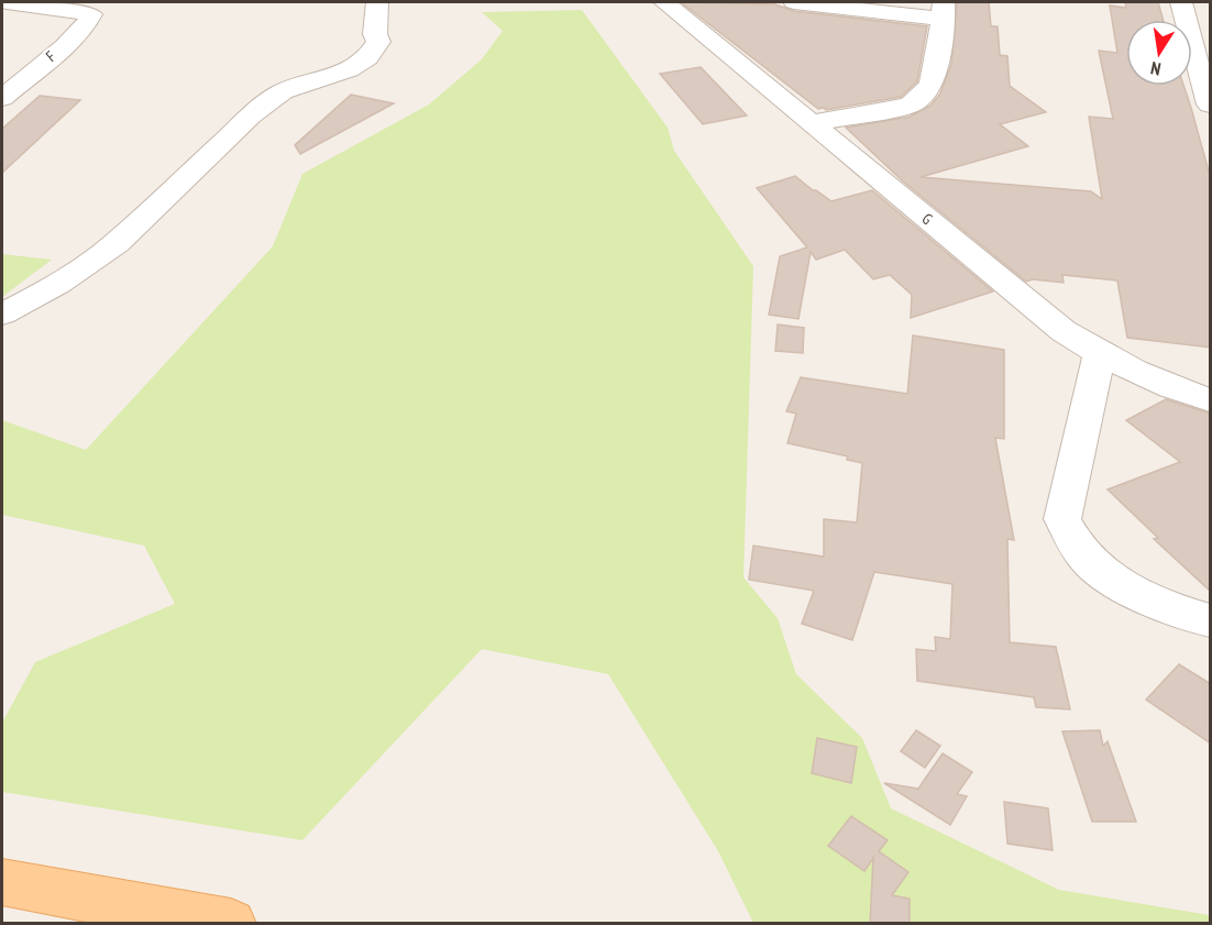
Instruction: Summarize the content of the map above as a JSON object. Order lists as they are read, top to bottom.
{
  "streets": {
    "street": ["F", "G"]
  },
  "north": "bottom"
}
